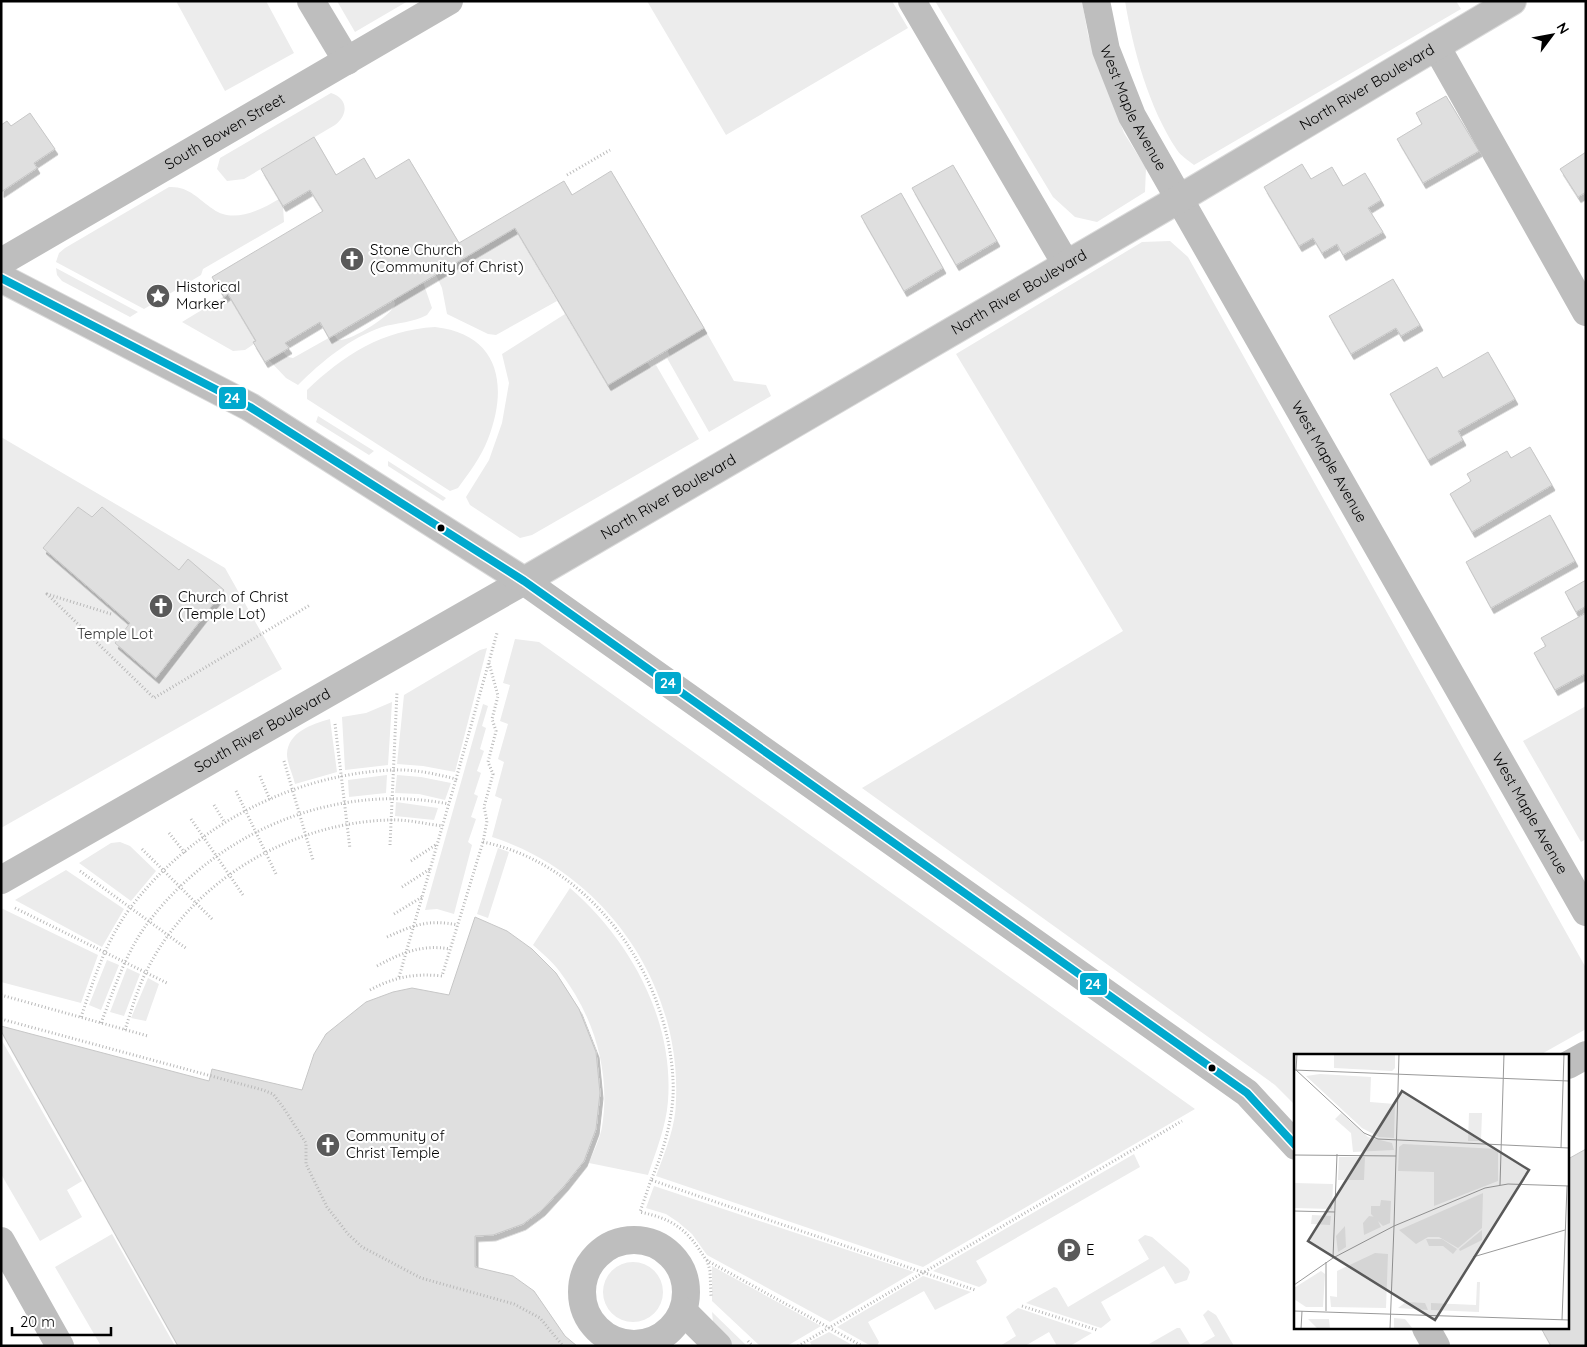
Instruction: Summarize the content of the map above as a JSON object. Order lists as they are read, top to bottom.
{
  "streets": {
    "street": [
      "North River Boulevard",
      "West Maple Avenue",
      "South Bowen Street",
      "South River Boulevard"
    ]
  },
  "crossings": [
    ["North River Boulevard", "West Maple Avenue"],
    ["North River Boulevard", "South River Boulevard"]
  ],
  "parks": ["Temple Lot"],
  "places": {
    "church": ["Stone Church (Community of Christ)", "Church of Christ (Temple Lot)", "Community of Christ Temple"],
    "place": ["Historical Marker"],
    "parking": ["E"]
  },
  "lines": ["transit line 24"],
  "scale_bar": "20 m",
  "north": "top right"
}
